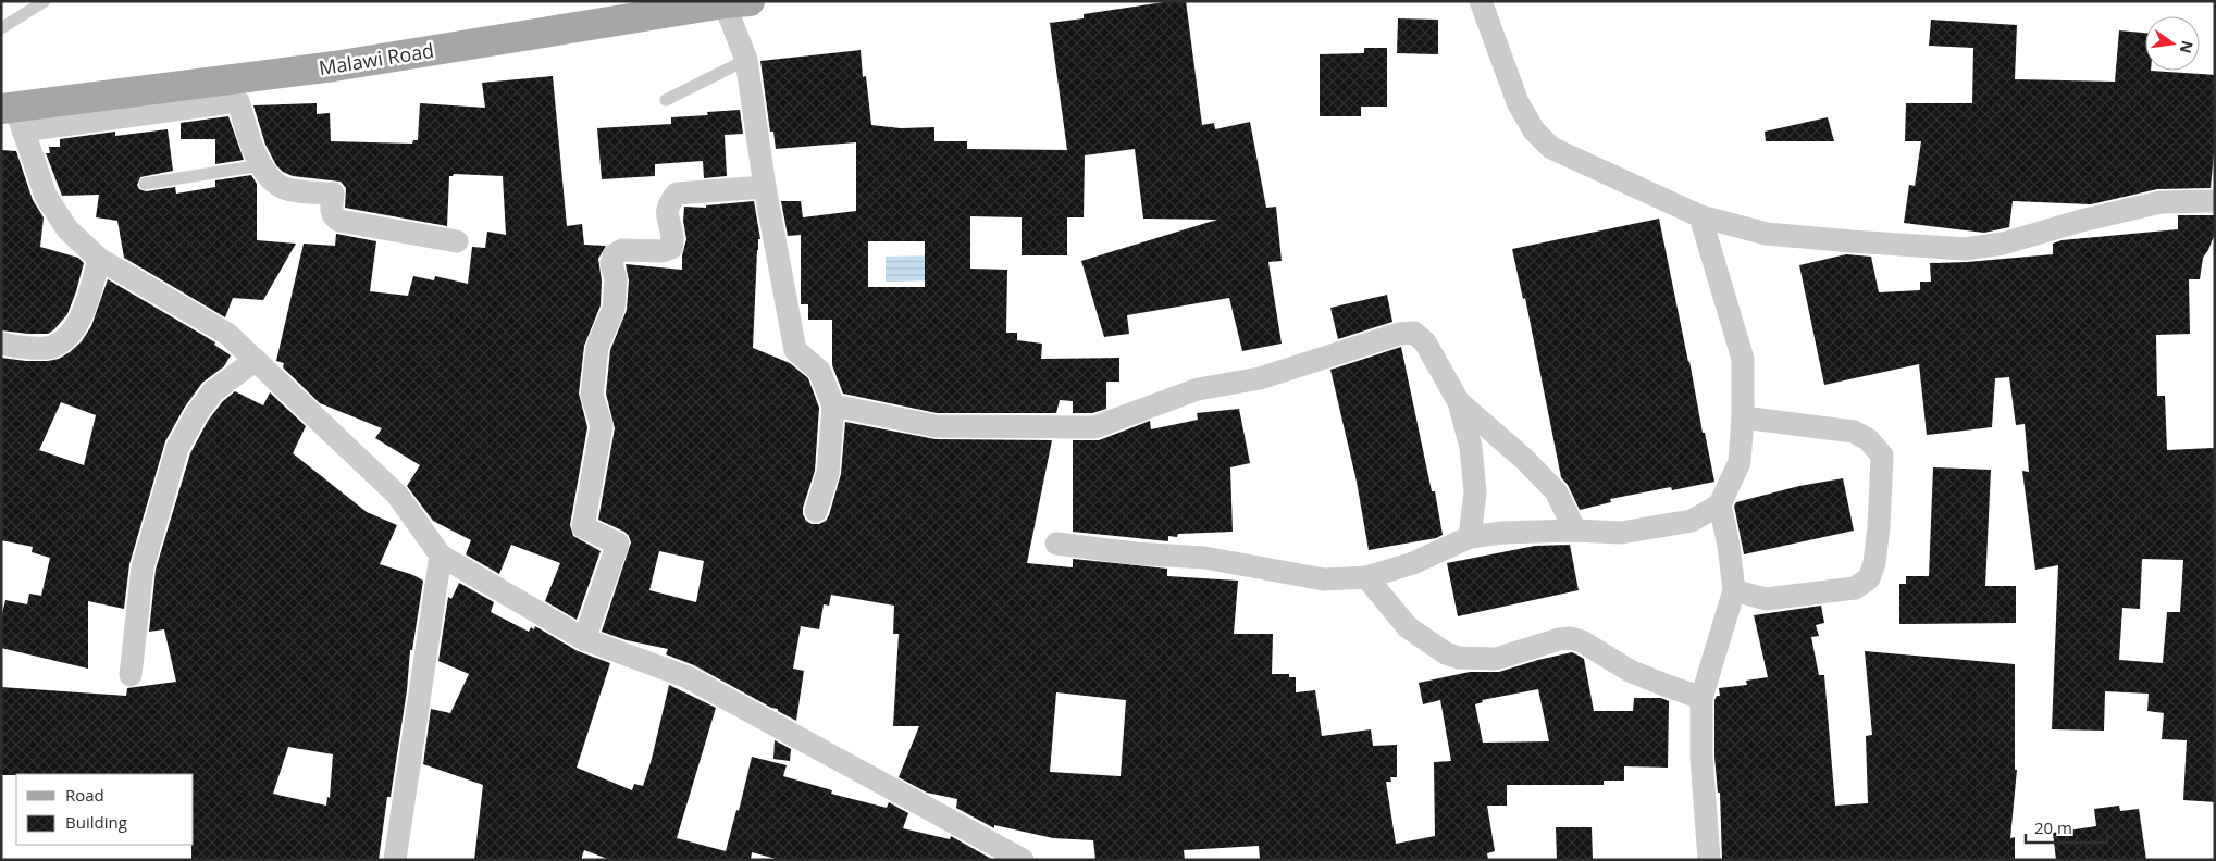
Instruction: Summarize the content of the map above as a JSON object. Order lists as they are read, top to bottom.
{
  "streets": {
    "main road": ["Malawi Road"]
  },
  "legend": ["Road", "Building"],
  "scale_bar": "20 m",
  "north": "right"
}
